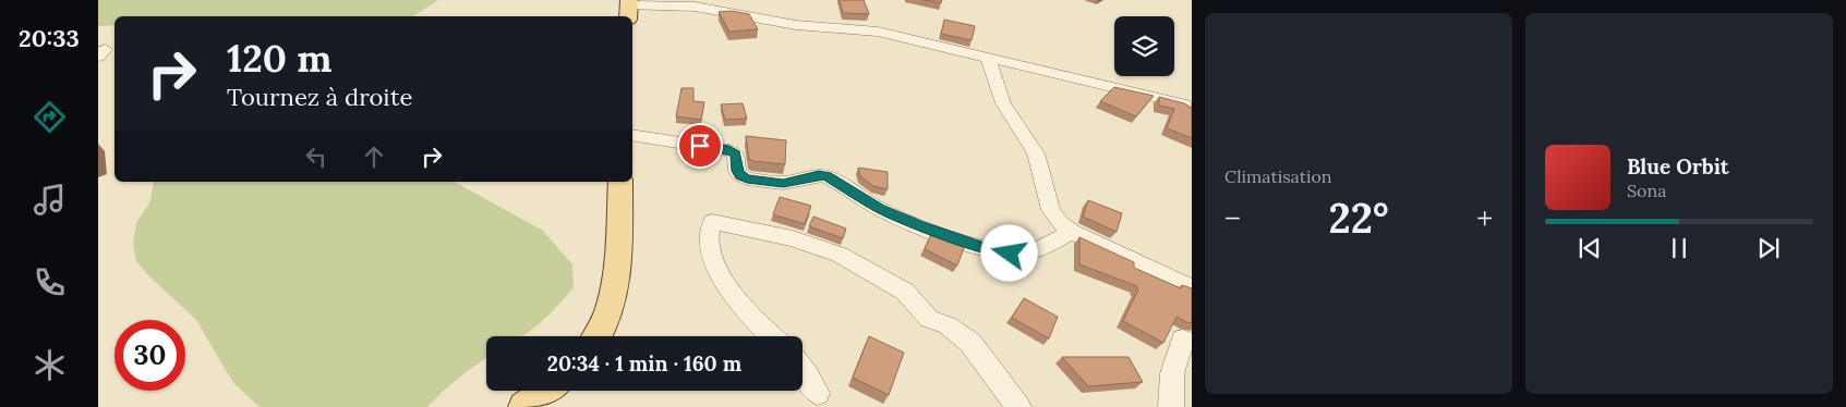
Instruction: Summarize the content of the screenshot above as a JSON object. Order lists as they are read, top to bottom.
{
  "page": {
    "tabs": "20:33",
    "tile": "Climatisation",
    "turn": ["120 m", "Tournez à droite"],
    "song": ["Blue Orbit", "Sona"],
    "heat": ["−", "22°", "+"],
    "limit": "30",
    "trip": "20:34 · 1 min · 160 m"
  }
}
